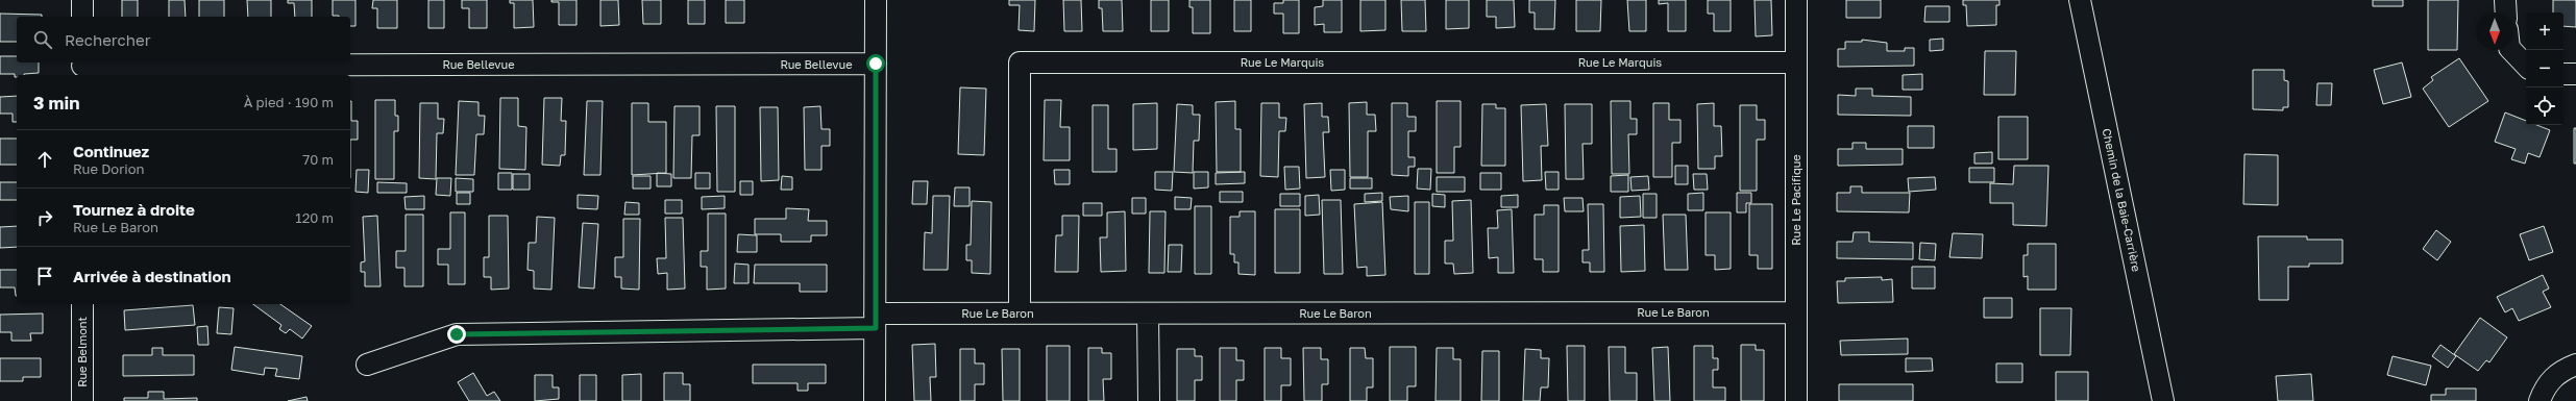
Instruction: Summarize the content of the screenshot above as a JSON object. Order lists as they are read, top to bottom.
{
  "streets": {
    "street": [
      "Rue Le Marquis",
      "Rue Bellevue",
      "Rue Le Pacifique",
      "Chemin de la Baie-Carrière",
      "Rue Le Baron",
      "Rue Belmont"
    ]
  },
  "crossings": [
    ["Rue Le Marquis", "Rue Le Pacifique"],
    ["Rue Le Marquis", "Rue Le Baron"],
    ["Rue Le Pacifique", "Rue Le Baron"]
  ],
  "north": "bottom",
  "page": {
    "map_buttons": ["+", "−"],
    "search": "Rechercher",
    "heading": ["3 min", "À pied · 190 m"],
    "list": [
      ["Continuez", "Rue Dorion", "70 m"],
      ["Tournez à droite", "Rue Le Baron", "120 m"],
      "Arrivée à destination"
    ]
  }
}
